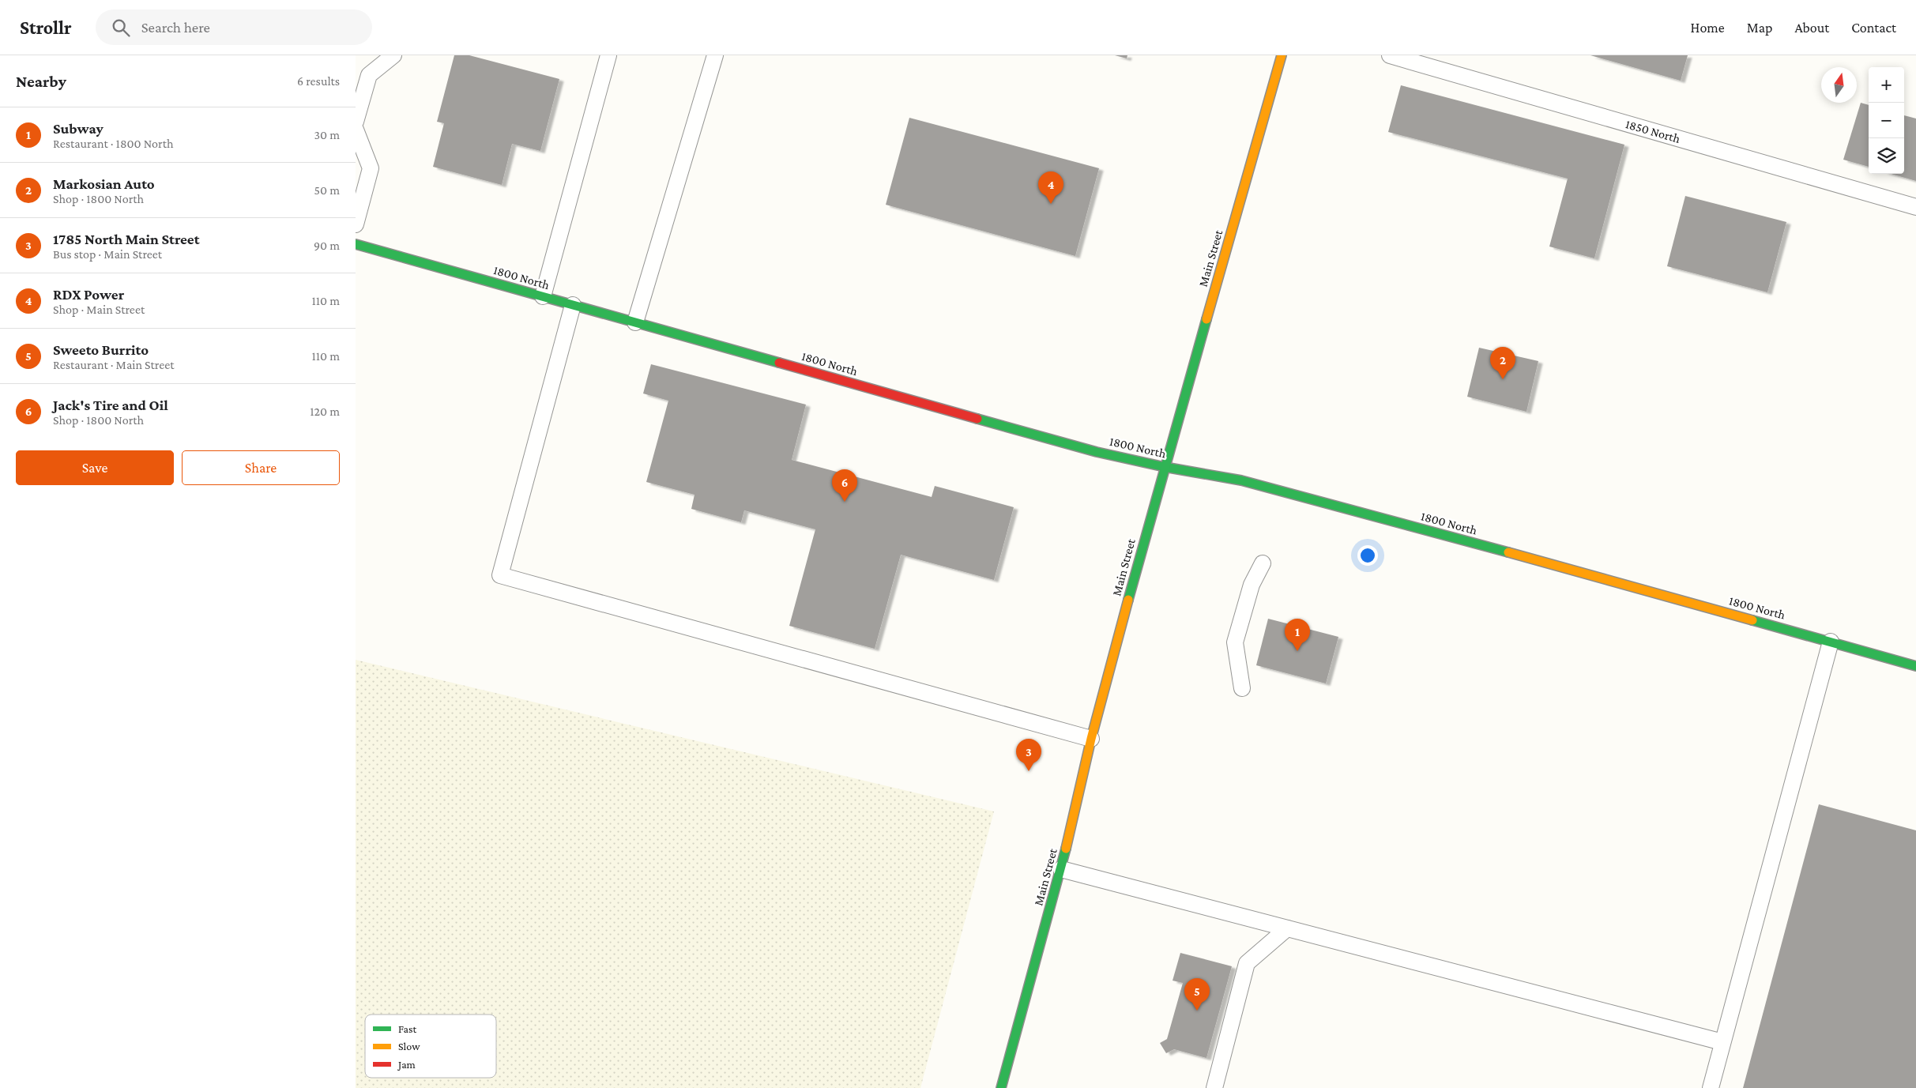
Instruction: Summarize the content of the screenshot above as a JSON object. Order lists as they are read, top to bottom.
{
  "streets": {
    "street": ["Main Street", "1800 North"],
    "lane": ["1850 North"]
  },
  "crossings": [
    ["Main Street", "1800 North"]
  ],
  "legend": ["Fast", "Slow", "Jam"],
  "north": "top",
  "page": {
    "header": "Strollr",
    "search": "Search here",
    "nav": [
      "Home",
      "Map",
      "About",
      "Contact"
    ],
    "heading": ["Nearby", "6 results"],
    "map_buttons": ["+", "−"],
    "list": [
      {
        "mark": "1",
        "name": "Subway",
        "note": "Restaurant · 1800 North",
        "value": "30 m"
      },
      {
        "mark": "2",
        "name": "Markosian Auto",
        "note": "Shop · 1800 North",
        "value": "50 m"
      },
      {
        "mark": "3",
        "name": "1785 North Main Street",
        "note": "Bus stop · Main Street",
        "value": "90 m"
      },
      {
        "mark": "4",
        "name": "RDX Power",
        "note": "Shop · Main Street",
        "value": "110 m"
      },
      {
        "mark": "5",
        "name": "Sweeto Burrito",
        "note": "Restaurant · Main Street",
        "value": "110 m"
      },
      {
        "mark": "6",
        "name": "Jack's Tire and Oil",
        "note": "Shop · 1800 North",
        "value": "120 m"
      }
    ],
    "pins": [
      "4",
      "2",
      "6",
      "1",
      "3",
      "5"
    ],
    "buttons": ["Save", "Share"]
  }
}
